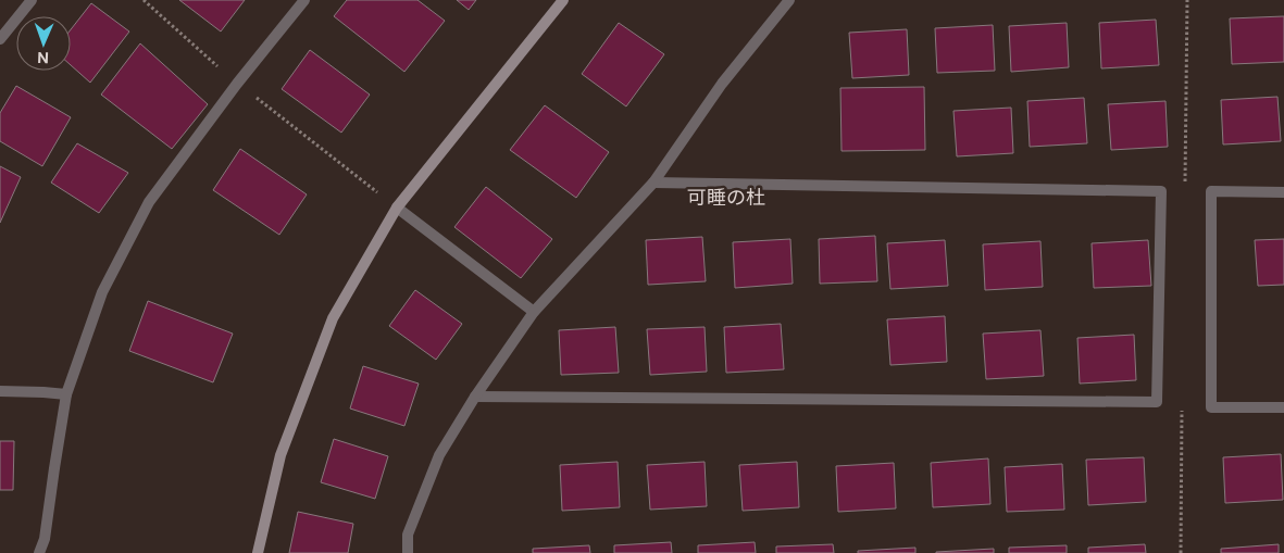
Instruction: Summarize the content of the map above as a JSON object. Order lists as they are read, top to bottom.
{
  "districts": ["可睡の杜"],
  "north": "bottom"
}
